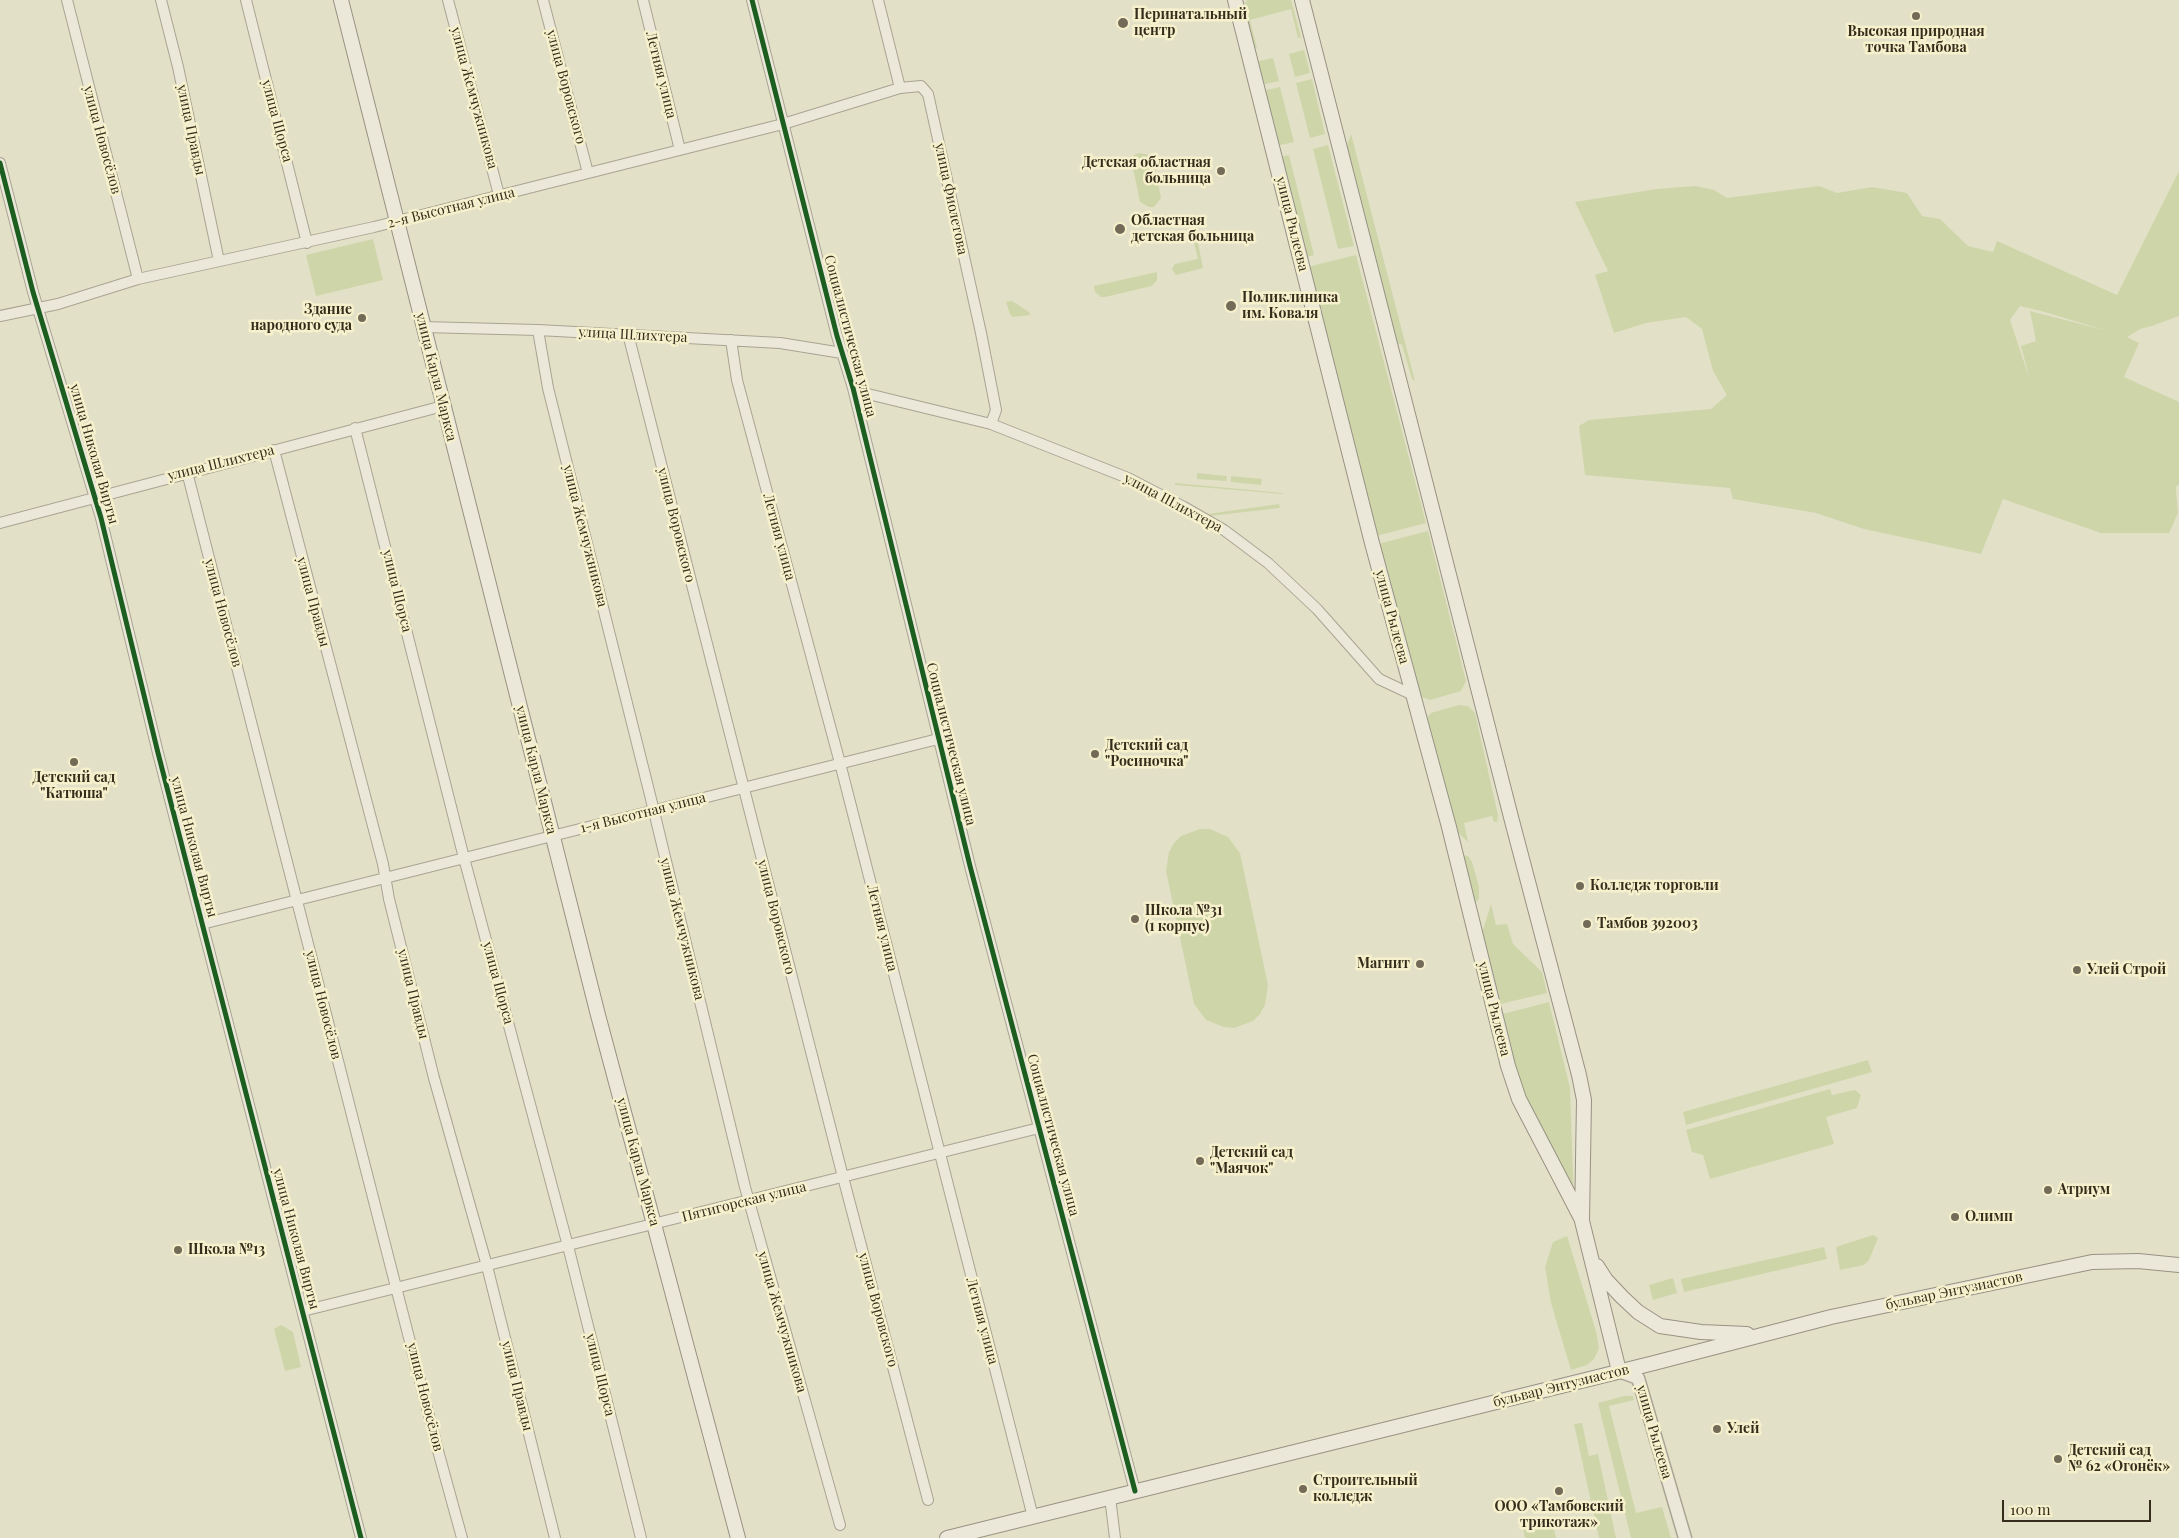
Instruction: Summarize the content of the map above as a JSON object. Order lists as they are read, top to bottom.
{
  "streets": {
    "main road": ["улица Рылеева", "улица Карла Маркса", "бульвар Энтузиастов"],
    "street": [
      "Летняя улица",
      "улица Воровского",
      "улица Жемчужникова",
      "улица Щорса",
      "улица Правды",
      "улица Новосёлов",
      "улица Фиолетова",
      "2-я Высотная улица",
      "улица Шлихтера",
      "Социалистическая улица",
      "улица Николая Вирты",
      "1-я Высотная улица",
      "Пятигорская улица"
    ]
  },
  "crossings": [
    ["Летняя улица", "2-я Высотная улица"],
    ["Летняя улица", "улица Шлихтера"],
    ["Летняя улица", "1-я Высотная улица"],
    ["Летняя улица", "Пятигорская улица"],
    ["Летняя улица", "бульвар Энтузиастов"],
    ["улица Воровского", "2-я Высотная улица"],
    ["улица Воровского", "улица Шлихтера"],
    ["улица Воровского", "1-я Высотная улица"],
    ["улица Воровского", "Пятигорская улица"],
    ["улица Жемчужникова", "2-я Высотная улица"],
    ["улица Жемчужникова", "улица Шлихтера"],
    ["улица Жемчужникова", "1-я Высотная улица"],
    ["улица Жемчужникова", "Пятигорская улица"],
    ["улица Щорса", "2-я Высотная улица"],
    ["улица Щорса", "улица Шлихтера"],
    ["улица Щорса", "1-я Высотная улица"],
    ["улица Щорса", "Пятигорская улица"],
    ["улица Правды", "2-я Высотная улица"],
    ["улица Правды", "улица Шлихтера"],
    ["улица Правды", "1-я Высотная улица"],
    ["улица Правды", "Пятигорская улица"],
    ["улица Новосёлов", "2-я Высотная улица"],
    ["улица Новосёлов", "улица Шлихтера"],
    ["улица Новосёлов", "1-я Высотная улица"],
    ["улица Новосёлов", "Пятигорская улица"],
    ["улица Фиолетова", "2-я Высотная улица"],
    ["улица Фиолетова", "улица Шлихтера"],
    ["2-я Высотная улица", "Социалистическая улица"],
    ["2-я Высотная улица", "улица Карла Маркса"],
    ["2-я Высотная улица", "улица Николая Вирты"],
    ["улица Рылеева", "улица Шлихтера"],
    ["улица Рылеева", "бульвар Энтузиастов"],
    ["улица Шлихтера", "Социалистическая улица"],
    ["улица Шлихтера", "улица Карла Маркса"],
    ["улица Шлихтера", "улица Николая Вирты"],
    ["Социалистическая улица", "1-я Высотная улица"],
    ["Социалистическая улица", "Пятигорская улица"],
    ["Социалистическая улица", "бульвар Энтузиастов"],
    ["улица Карла Маркса", "1-я Высотная улица"],
    ["улица Карла Маркса", "Пятигорская улица"],
    ["улица Николая Вирты", "1-я Высотная улица"],
    ["улица Николая Вирты", "Пятигорская улица"]
  ],
  "places": [
    "Высокая природная точка Тамбова",
    "Перинатальный центр",
    "Детская областная больница",
    "Областная детская больница",
    "Поликлиника им. Коваля",
    "Здание народного суда",
    "Детский сад \"Росиночка\"",
    "Детский сад \"Катюша\"",
    "Колледж торговли",
    "Школа №31 (1 корпус)",
    "Тамбов 392003",
    "Магнит",
    "Улей Строй",
    "Детский сад \"Маячок\"",
    "Атриум",
    "Олимп",
    "Школа №13",
    "Улей",
    "Детский сад № 62 «Огонёк»",
    "Строительный колледж",
    "ООО «Тамбовский трикотаж»"
  ],
  "scale_bar": "100 m"
}
